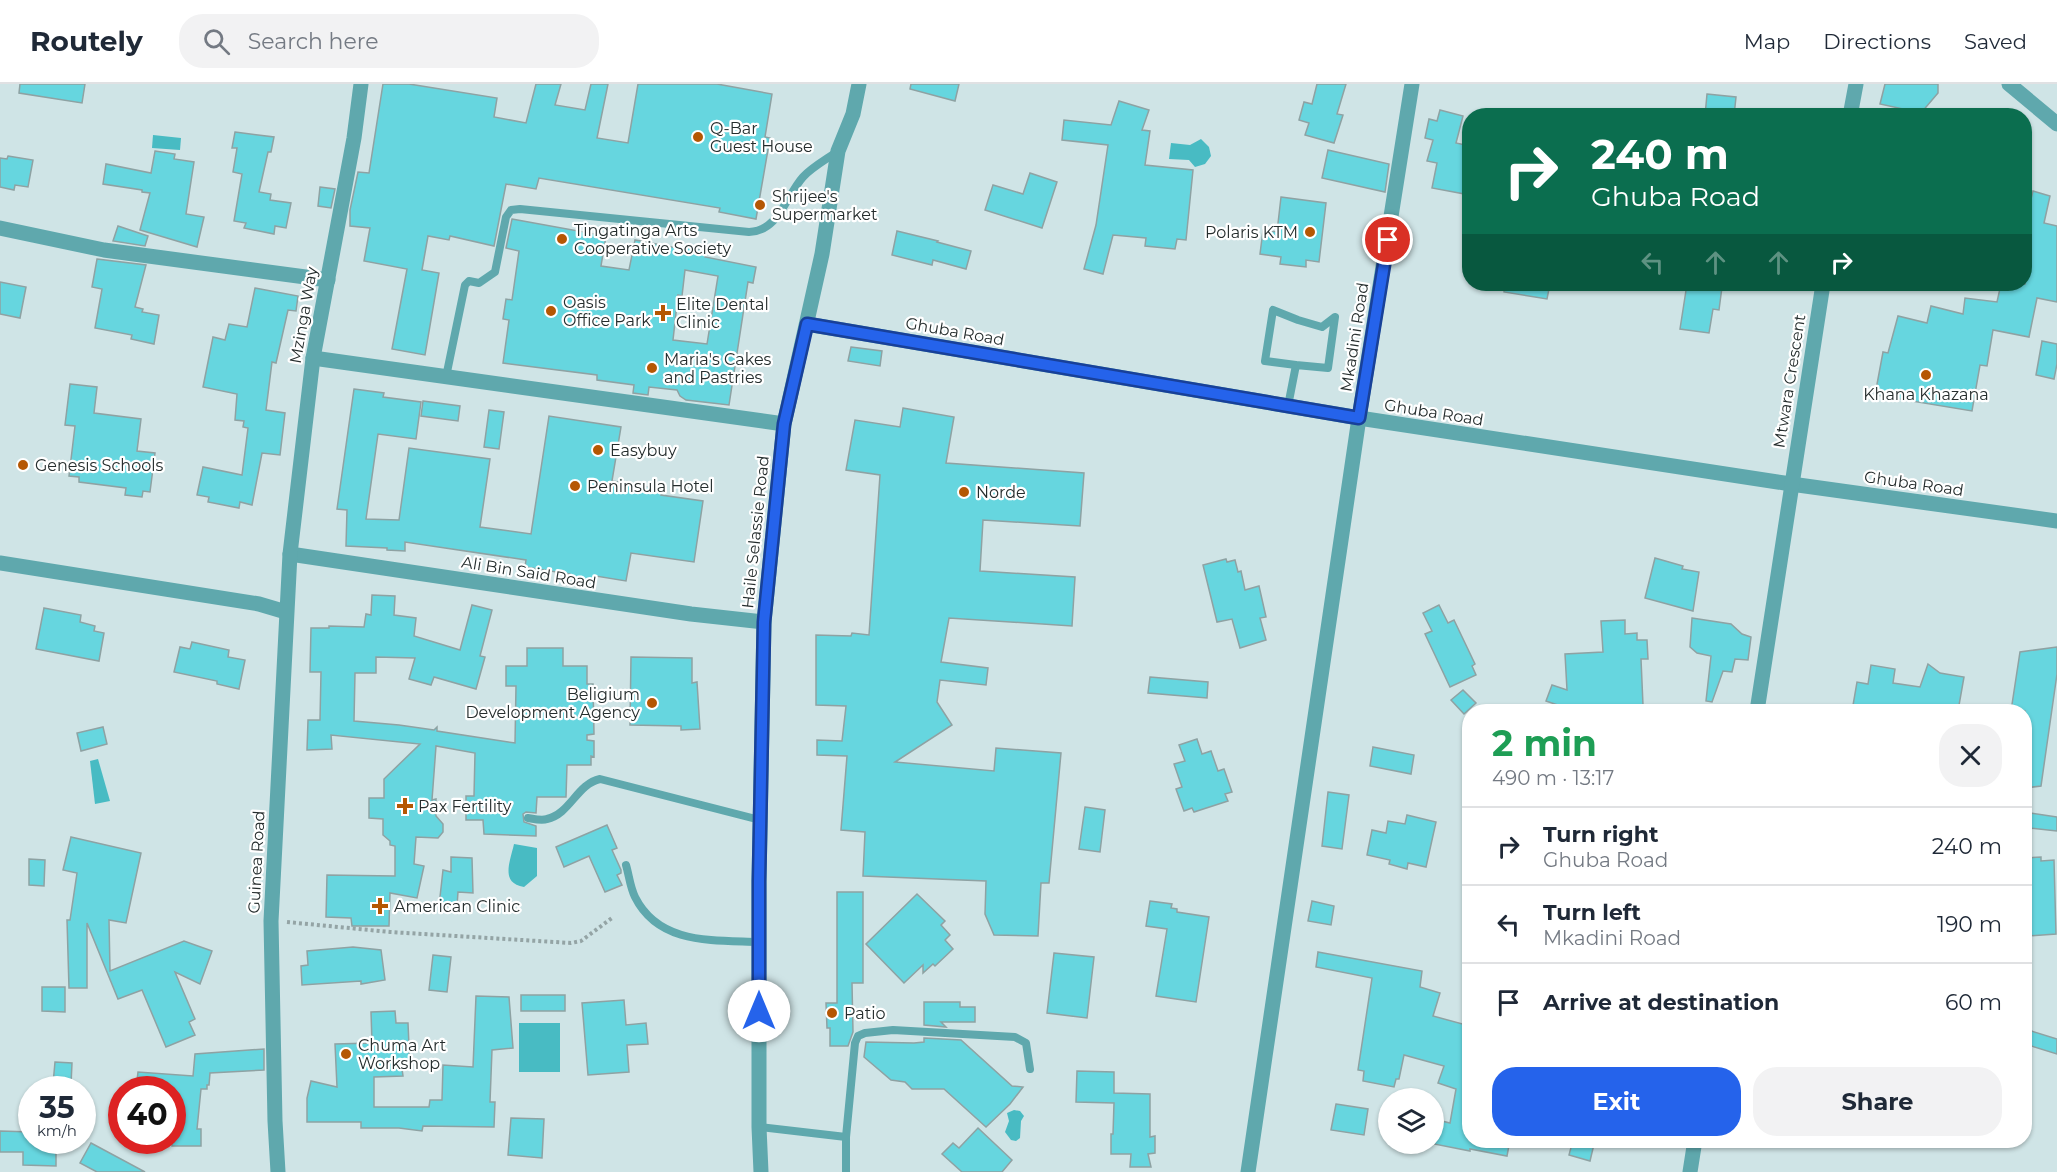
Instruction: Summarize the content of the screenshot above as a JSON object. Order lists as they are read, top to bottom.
{
  "streets": {
    "street": [
      "Mzinga Way",
      "Ghuba Road",
      "Mkadini Road",
      "Mtwara Crescent",
      "Haile Selassie Road",
      "Ali Bin Said Road",
      "Guinea Road"
    ]
  },
  "crossings": [
    ["Mzinga Way", "Ali Bin Said Road"],
    ["Mzinga Way", "Guinea Road"],
    ["Ghuba Road", "Mkadini Road"],
    ["Ghuba Road", "Mtwara Crescent"],
    ["Ghuba Road", "Haile Selassie Road"],
    ["Haile Selassie Road", "Ali Bin Said Road"],
    ["Ali Bin Said Road", "Guinea Road"]
  ],
  "places": {
    "other": [
      "Q-Bar Guest House",
      "Shrijee's Supermarket",
      "Polaris KTM",
      "Tingatinga Arts Cooperative Society",
      "Oasis Office Park",
      "Maria's Cakes and Pastries",
      "Khana Khazana",
      "Easybuy",
      "Genesis Schools",
      "Peninsula Hotel",
      "Norde",
      "Beligium Development Agency",
      "Patio",
      "Chuma Art Workshop"
    ],
    "health": ["Elite Dental Clinic", "Pax Fertility", "American Clinic"]
  },
  "page": {
    "header": "Routely",
    "search": "Search here",
    "nav": ["Map", "Directions", "Saved"],
    "turn": ["240 m", "Ghuba Road"],
    "heading": ["2 min", "490 m · 13:17"],
    "list": [
      {
        "name": "Turn right",
        "note": "Ghuba Road",
        "value": "240 m"
      },
      {
        "name": "Turn left",
        "note": "Mkadini Road",
        "value": "190 m"
      },
      {
        "name": "Arrive at destination",
        "value": "60 m"
      }
    ],
    "buttons": ["Exit", "Share"],
    "speed": "35 km/h",
    "limit": "40"
  }
}
